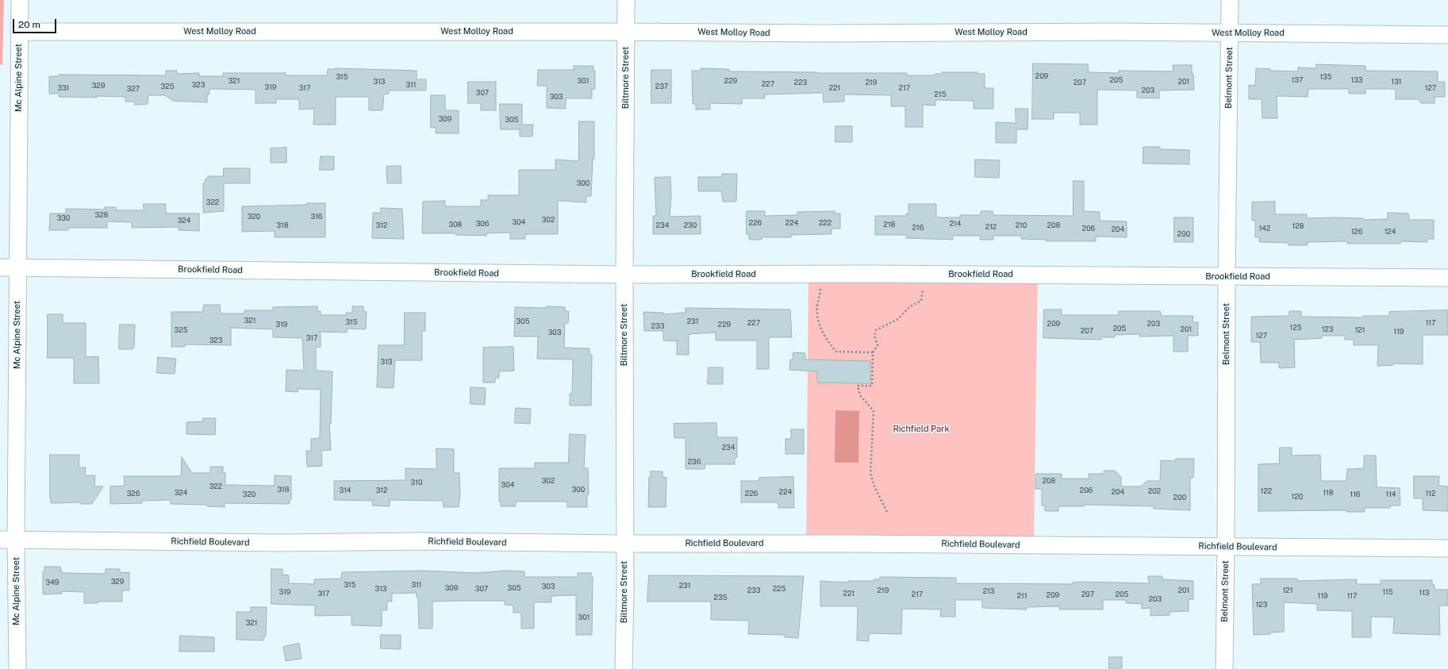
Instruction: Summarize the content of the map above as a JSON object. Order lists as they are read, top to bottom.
{
  "streets": {
    "street": [
      "West Molloy Road",
      "Mc Alpine Street",
      "Biltmore Street",
      "Belmont Street",
      "Brookfield Road",
      "Richfield Boulevard"
    ]
  },
  "crossings": [
    ["West Molloy Road", "Mc Alpine Street"],
    ["West Molloy Road", "Biltmore Street"],
    ["West Molloy Road", "Belmont Street"],
    ["Mc Alpine Street", "Brookfield Road"],
    ["Mc Alpine Street", "Richfield Boulevard"],
    ["Biltmore Street", "Brookfield Road"],
    ["Biltmore Street", "Richfield Boulevard"],
    ["Belmont Street", "Brookfield Road"],
    ["Belmont Street", "Richfield Boulevard"]
  ],
  "parks": ["Richfield Park"],
  "house_numbers": [
    "209",
    "315",
    "135",
    "205",
    "137",
    "133",
    "321",
    "301",
    "229",
    "313",
    "201",
    "131",
    "223",
    "219",
    "207",
    "227",
    "323",
    "311",
    "329",
    "325",
    "237",
    "319",
    "331",
    "317",
    "221",
    "217",
    "127",
    "327",
    "203",
    "307",
    "215",
    "303",
    "309",
    "305",
    "300",
    "322",
    "328",
    "320",
    "316",
    "330",
    "302",
    "324",
    "304",
    "226",
    "224",
    "222",
    "306",
    "214",
    "308",
    "218",
    "318",
    "312",
    "234",
    "230",
    "210",
    "208",
    "128",
    "212",
    "216",
    "206",
    "142",
    "204",
    "126",
    "124",
    "200",
    "321",
    "305",
    "231",
    "315",
    "227",
    "117",
    "209",
    "203",
    "319",
    "229",
    "233",
    "125",
    "205",
    "201",
    "123",
    "325",
    "121",
    "207",
    "119",
    "303",
    "127",
    "317",
    "323",
    "313",
    "234",
    "236",
    "302",
    "208",
    "310",
    "304",
    "322",
    "318",
    "300",
    "314",
    "312",
    "206",
    "202",
    "122",
    "224",
    "204",
    "324",
    "118",
    "326",
    "226",
    "112",
    "320",
    "116",
    "114",
    "120",
    "200",
    "329",
    "349",
    "315",
    "311",
    "231",
    "303",
    "309",
    "305",
    "313",
    "307",
    "225",
    "233",
    "219",
    "201",
    "121",
    "213",
    "319",
    "115",
    "113",
    "317",
    "221",
    "217",
    "207",
    "205",
    "209",
    "211",
    "119",
    "117",
    "235",
    "203",
    "123",
    "301",
    "321"
  ],
  "scale_bar": "20 m"
}
